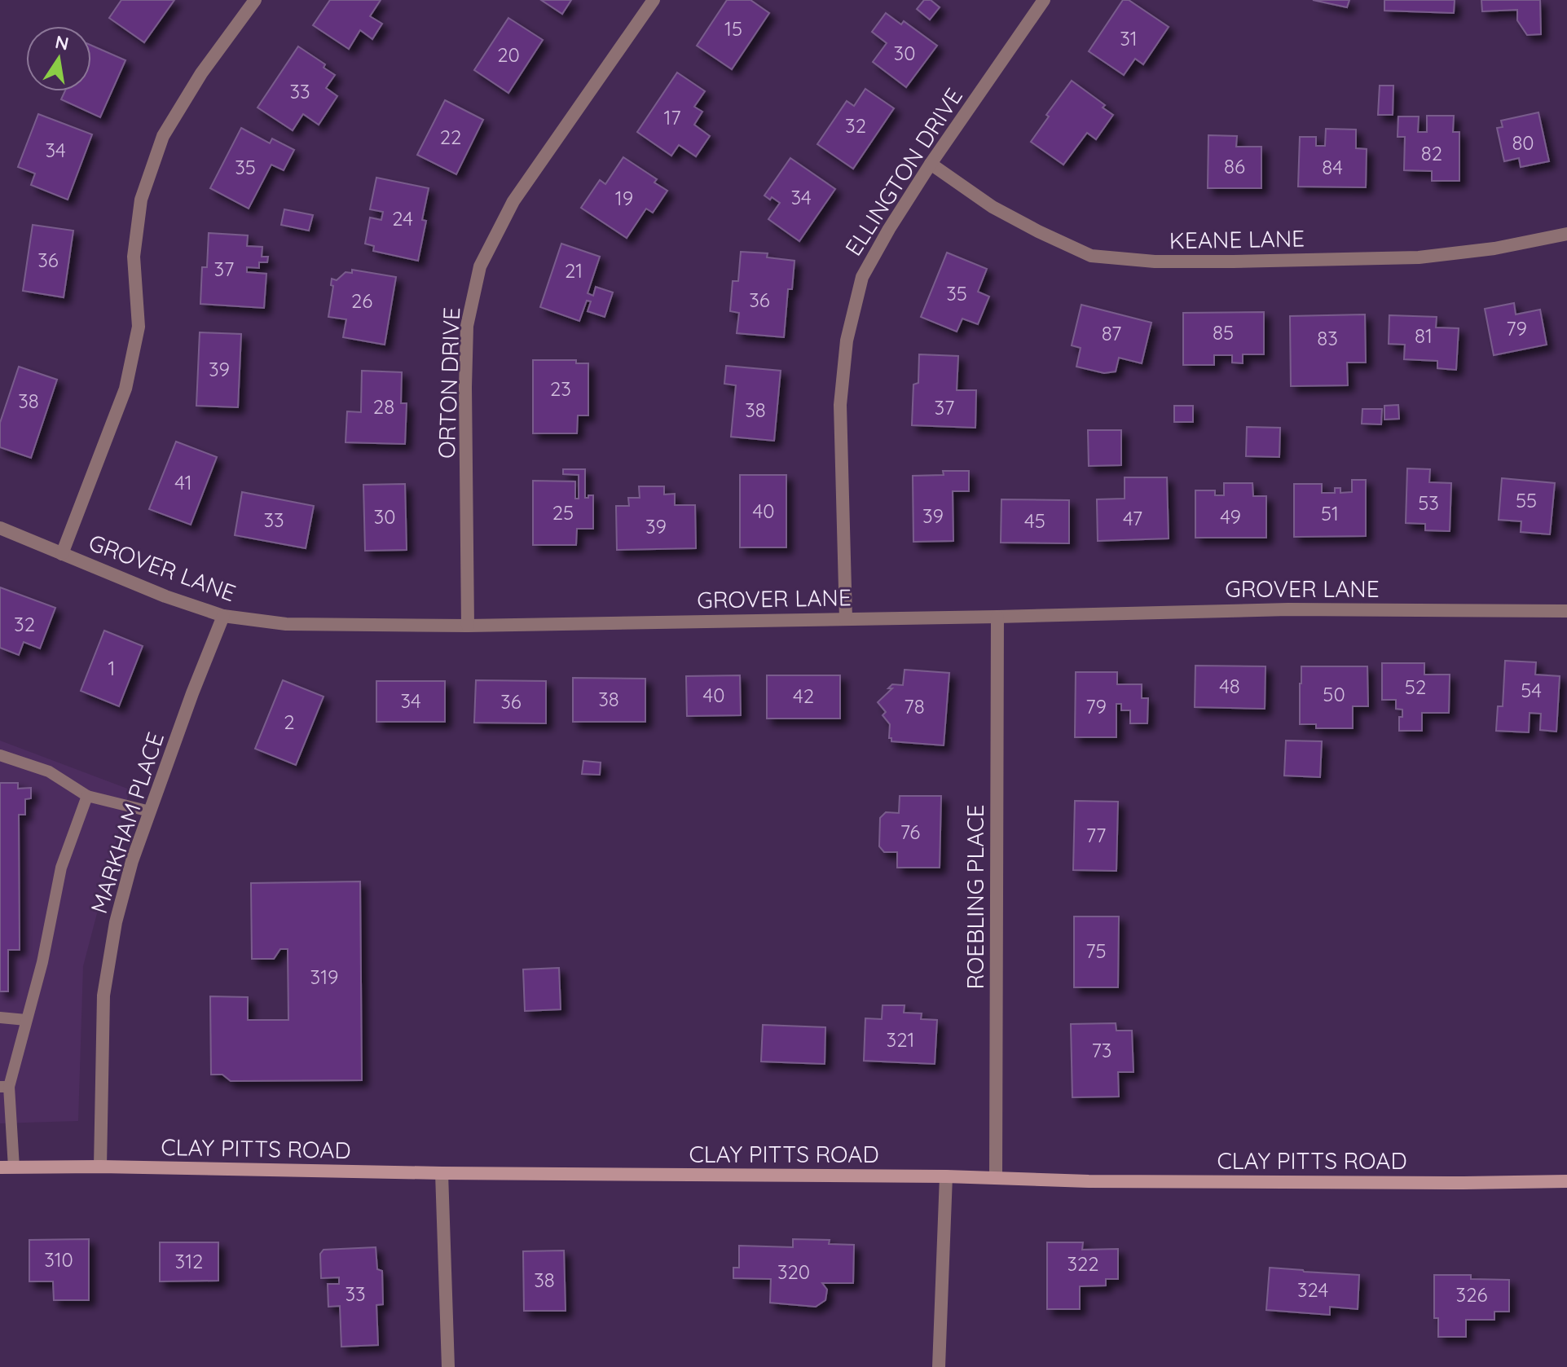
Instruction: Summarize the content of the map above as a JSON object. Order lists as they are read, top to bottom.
{
  "streets": {
    "street": [
      "ELLINGTON DRIVE",
      "KEANE LANE",
      "ORTON DRIVE",
      "GROVER LANE",
      "MARKHAM PLACE",
      "ROEBLING PLACE",
      "CLAY PITTS ROAD"
    ]
  },
  "crossings": [
    ["ELLINGTON DRIVE", "KEANE LANE"],
    ["ELLINGTON DRIVE", "GROVER LANE"],
    ["ORTON DRIVE", "GROVER LANE"],
    ["GROVER LANE", "MARKHAM PLACE"],
    ["GROVER LANE", "ROEBLING PLACE"],
    ["MARKHAM PLACE", "CLAY PITTS ROAD"],
    ["ROEBLING PLACE", "CLAY PITTS ROAD"]
  ],
  "house_numbers": [
    "15",
    "31",
    "30",
    "20",
    "33",
    "17",
    "32",
    "22",
    "80",
    "34",
    "82",
    "86",
    "35",
    "84",
    "34",
    "19",
    "24",
    "36",
    "37",
    "21",
    "35",
    "36",
    "26",
    "79",
    "85",
    "87",
    "81",
    "83",
    "39",
    "23",
    "38",
    "28",
    "37",
    "38",
    "41",
    "55",
    "53",
    "40",
    "25",
    "51",
    "39",
    "30",
    "49",
    "47",
    "33",
    "45",
    "39",
    "32",
    "1",
    "48",
    "52",
    "54",
    "50",
    "40",
    "42",
    "38",
    "34",
    "36",
    "78",
    "79",
    "2",
    "76",
    "77",
    "75",
    "319",
    "321",
    "73",
    "310",
    "312",
    "322",
    "320",
    "38",
    "324",
    "33",
    "326"
  ],
  "north": "top"
}
